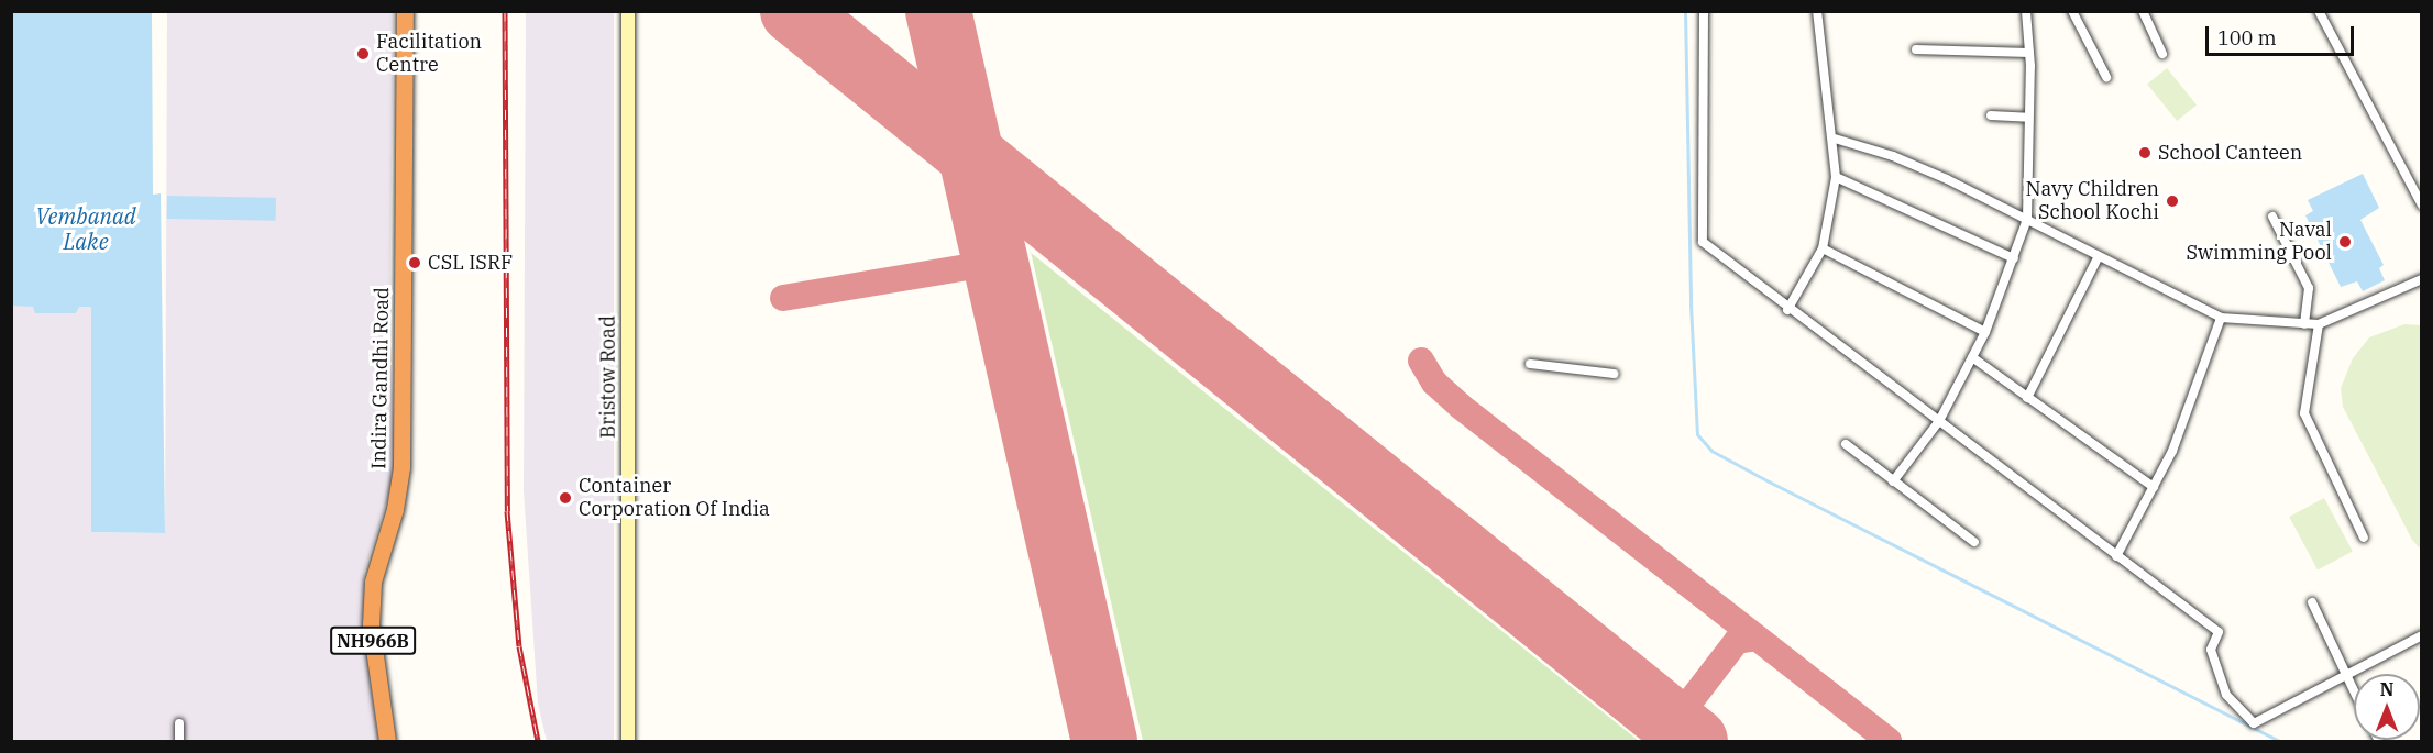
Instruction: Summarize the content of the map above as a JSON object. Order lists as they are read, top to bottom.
{
  "streets": {
    "highway": ["Indira Gandhi Road", "NH966B"],
    "street": ["Bristow Road"]
  },
  "water": ["Vembanad Lake"],
  "places": [
    "Facilitation Centre",
    "School Canteen",
    "Navy Children School Kochi",
    "Naval Swimming Pool",
    "CSL ISRF",
    "Container Corporation Of India"
  ],
  "scale_bar": "100 m",
  "north": "top"
}
